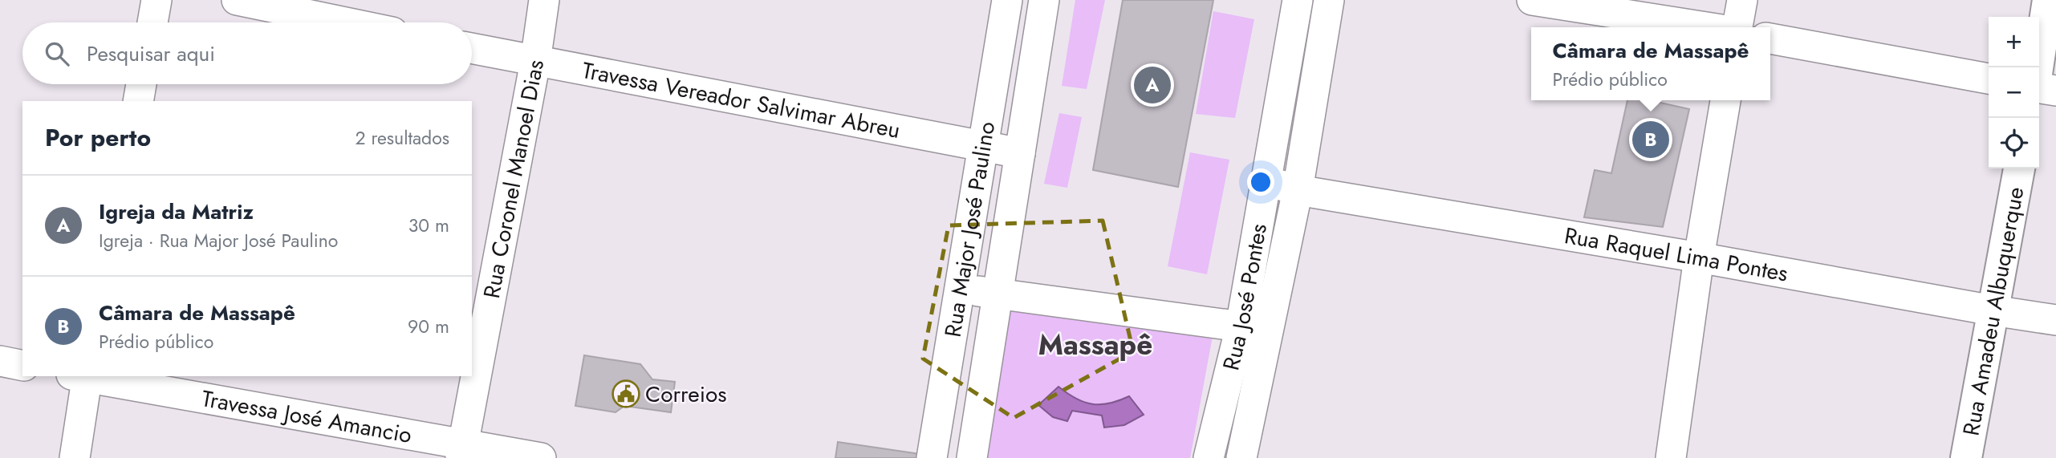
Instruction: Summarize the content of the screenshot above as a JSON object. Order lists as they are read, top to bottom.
{
  "streets": {
    "main road": ["Rua Amadeu Albuquerque"],
    "street": [
      "Travessa Vereador Salvimar Abreu",
      "Rua Coronel Manoel Dias",
      "Rua Major José Paulino",
      "Rua Raquel Lima Pontes",
      "Rua José Pontes",
      "Travessa José Amancio"
    ]
  },
  "crossings": [
    ["Travessa Vereador Salvimar Abreu", "Rua Coronel Manoel Dias"],
    ["Travessa Vereador Salvimar Abreu", "Rua Major José Paulino"],
    ["Rua Coronel Manoel Dias", "Travessa José Amancio"],
    ["Rua Raquel Lima Pontes", "Rua José Pontes"],
    ["Rua Raquel Lima Pontes", "Rua Amadeu Albuquerque"]
  ],
  "districts": ["Massapê"],
  "places": {
    "public building": ["Correios"]
  },
  "page": {
    "map_buttons": ["+", "−"],
    "search": "Pesquisar aqui",
    "popup": ["Câmara de Massapê", "Prédio público"],
    "pins": ["A", "B"],
    "heading": ["Por perto", "2 resultados"],
    "list": [
      {
        "mark": "A",
        "name": "Igreja da Matriz",
        "note": "Igreja · Rua Major José Paulino",
        "value": "30 m"
      },
      {
        "mark": "B",
        "name": "Câmara de Massapê",
        "note": "Prédio público",
        "value": "90 m"
      }
    ]
  }
}
